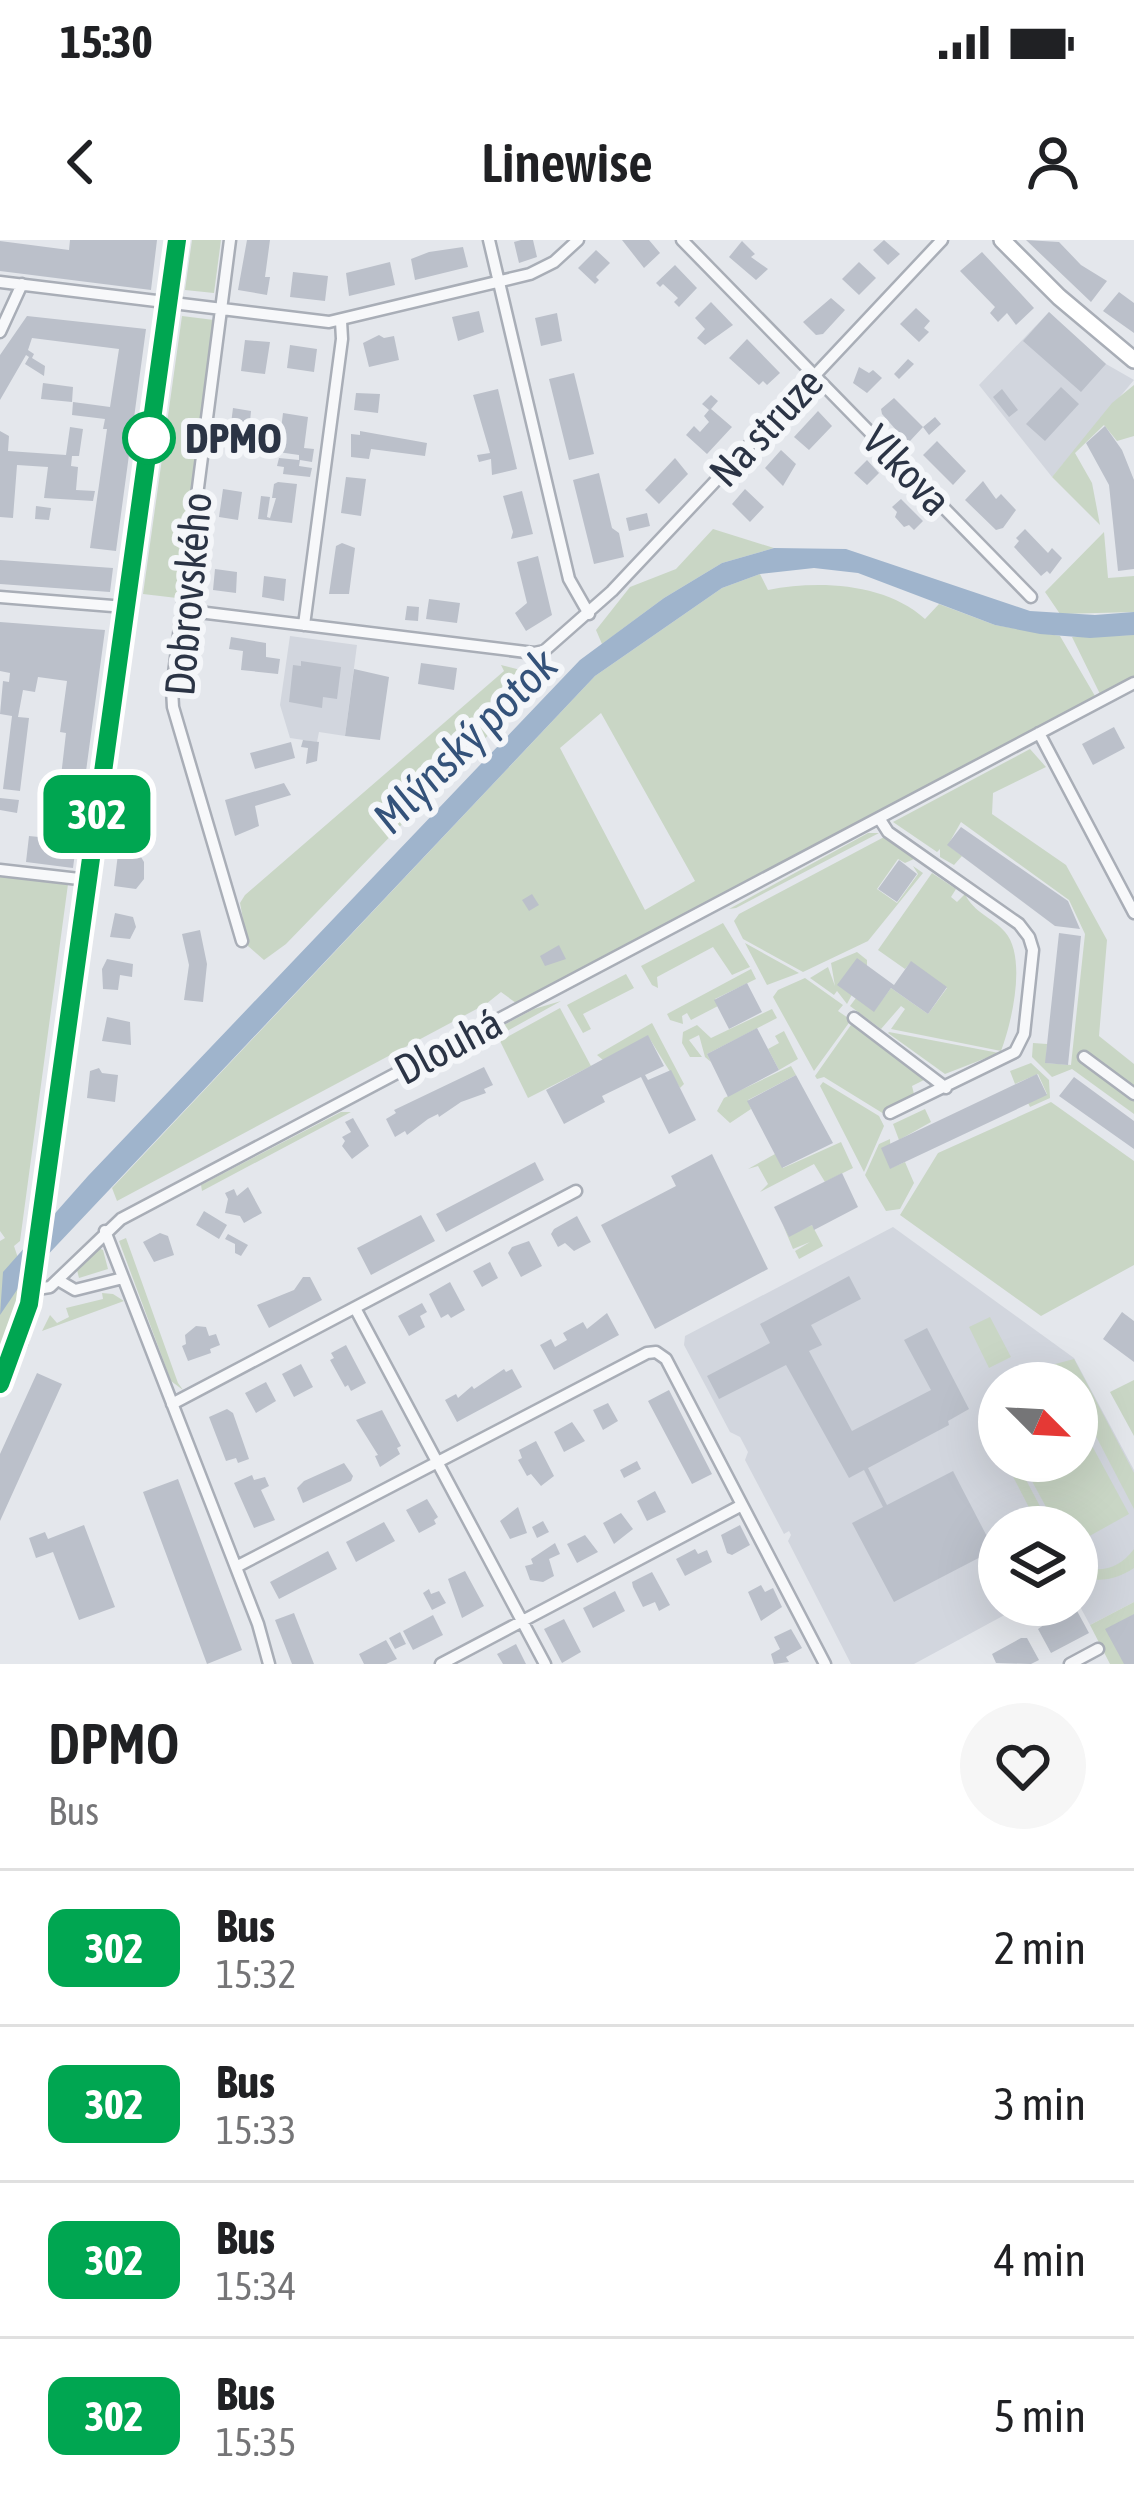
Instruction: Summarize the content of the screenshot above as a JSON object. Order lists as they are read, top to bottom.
{
  "streets": {
    "main road": ["Dobrovského"],
    "street": ["Na struze", "Vlkova", "Dlouhá"]
  },
  "crossings": [
    ["Na struze", "Vlkova"],
    ["Na struze", "Dobrovského"],
    ["Dobrovského", "Dlouhá"]
  ],
  "water": ["Mlýnský potok"],
  "places": ["DPMO"],
  "lines": ["bus line 302"],
  "north": "bottom right",
  "page": {
    "status": "15:30",
    "header": "Linewise",
    "on_map": "302",
    "heading": ["DPMO", "Bus"],
    "list": [
      {
        "mark": "302",
        "name": "Bus",
        "note": "15:32",
        "value": "2 min"
      },
      {
        "mark": "302",
        "name": "Bus",
        "note": "15:33",
        "value": "3 min"
      },
      {
        "mark": "302",
        "name": "Bus",
        "note": "15:34",
        "value": "4 min"
      },
      {
        "mark": "302",
        "name": "Bus",
        "note": "15:35",
        "value": "5 min"
      }
    ]
  }
}
